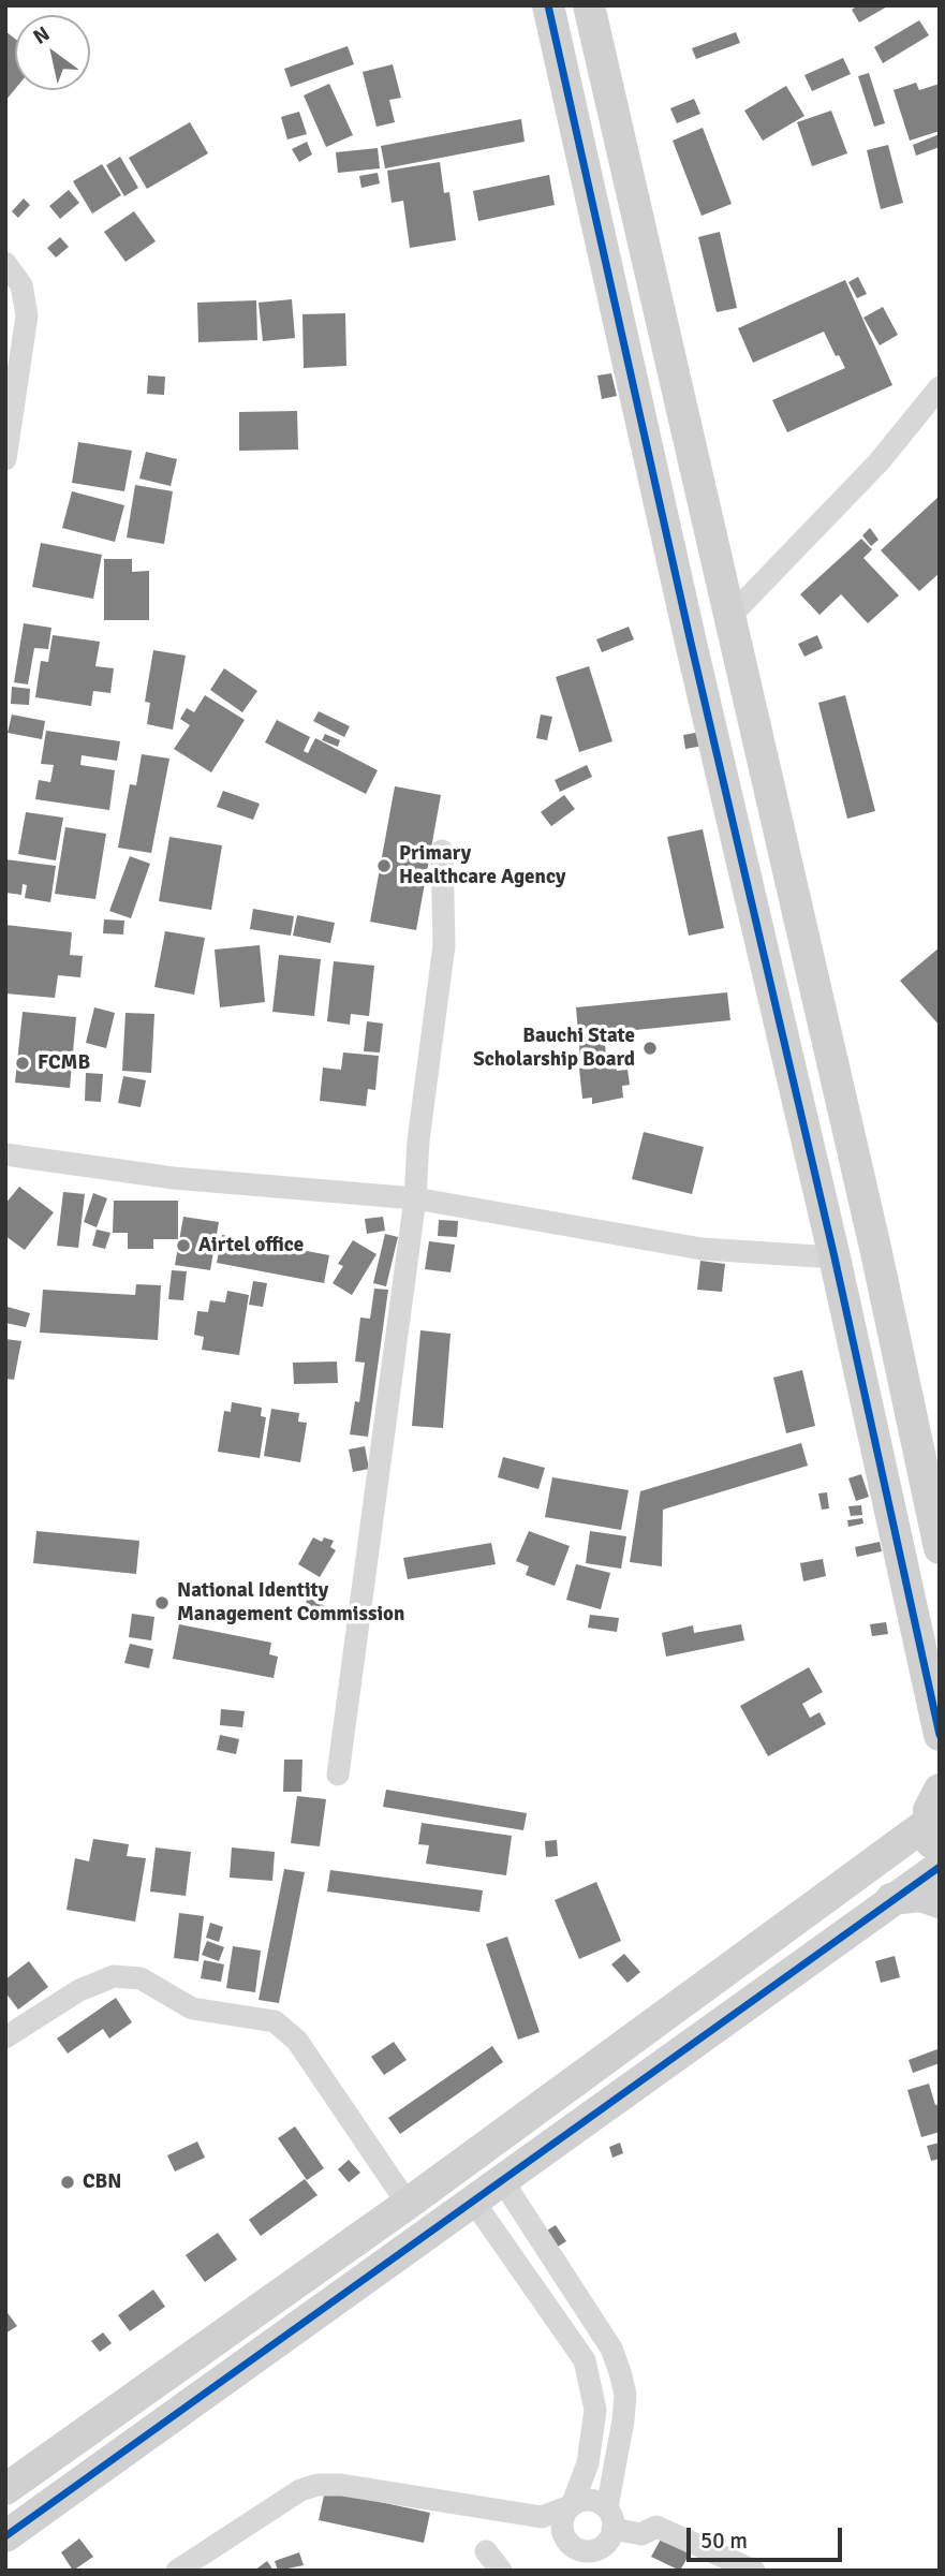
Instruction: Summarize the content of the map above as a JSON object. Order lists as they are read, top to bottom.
{
  "places": [
    "Primary Healthcare Agency",
    "Bauchi State Scholarship Board",
    "FCMB",
    "Airtel office",
    "National Identity Management Commission",
    "CBN"
  ],
  "scale_bar": "50 m",
  "north": "top left"
}
